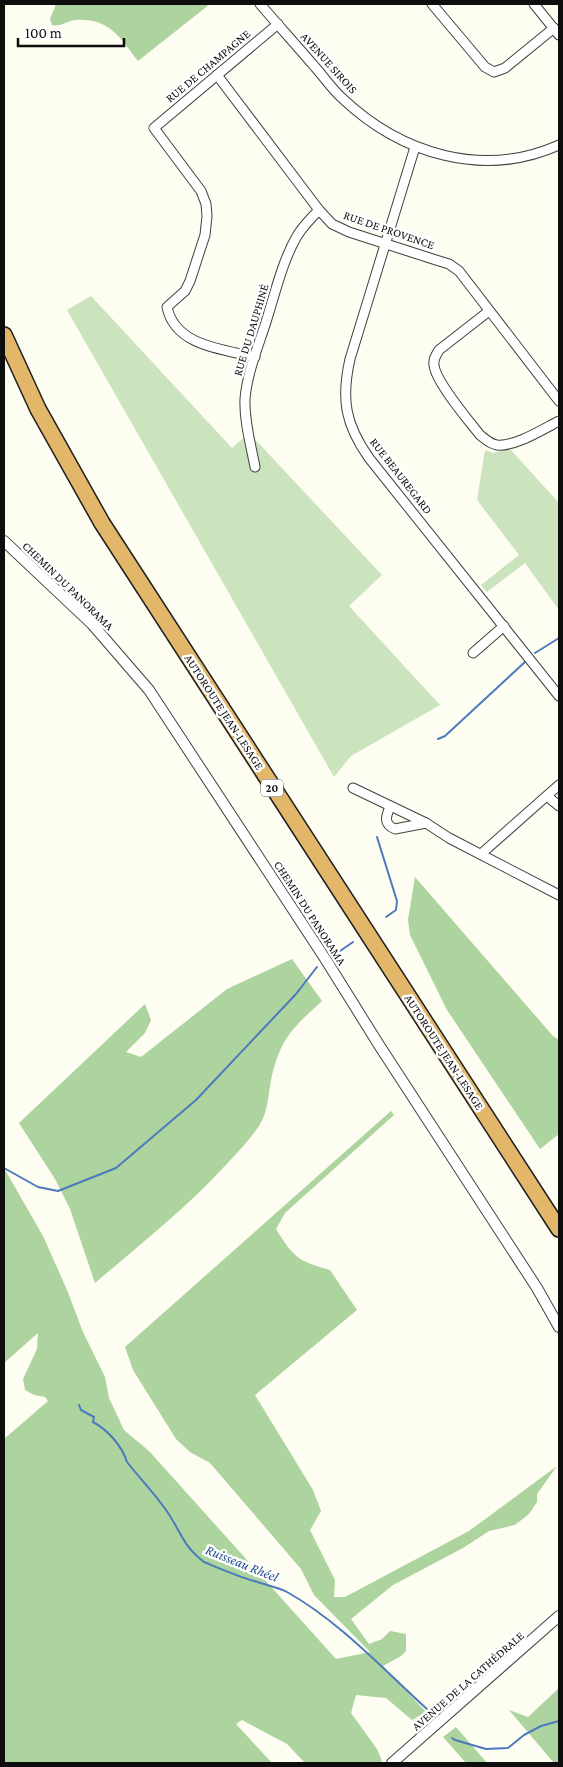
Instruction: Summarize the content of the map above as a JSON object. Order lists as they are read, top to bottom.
{
  "streets": {
    "highway": ["AUTOROUTE JEAN-LESAGE", "20"],
    "street": [
      "AVENUE SIROIS",
      "RUE DE CHAMPAGNE",
      "RUE DE PROVENCE",
      "RUE DU DAUPHINÉ",
      "RUE BEAUREGARD",
      "CHEMIN DU PANORAMA",
      "AVENUE DE LA CATHÉDRALE"
    ]
  },
  "crossings": [
    ["AVENUE SIROIS", "RUE DE CHAMPAGNE"],
    ["AVENUE SIROIS", "RUE BEAUREGARD"],
    ["RUE DE CHAMPAGNE", "RUE DE PROVENCE"],
    ["RUE DE CHAMPAGNE", "RUE DU DAUPHINÉ"],
    ["RUE DE PROVENCE", "RUE DU DAUPHINÉ"],
    ["RUE DE PROVENCE", "RUE BEAUREGARD"]
  ],
  "water": ["Ruisseau Rhéel"],
  "scale_bar": "100 m"
}
